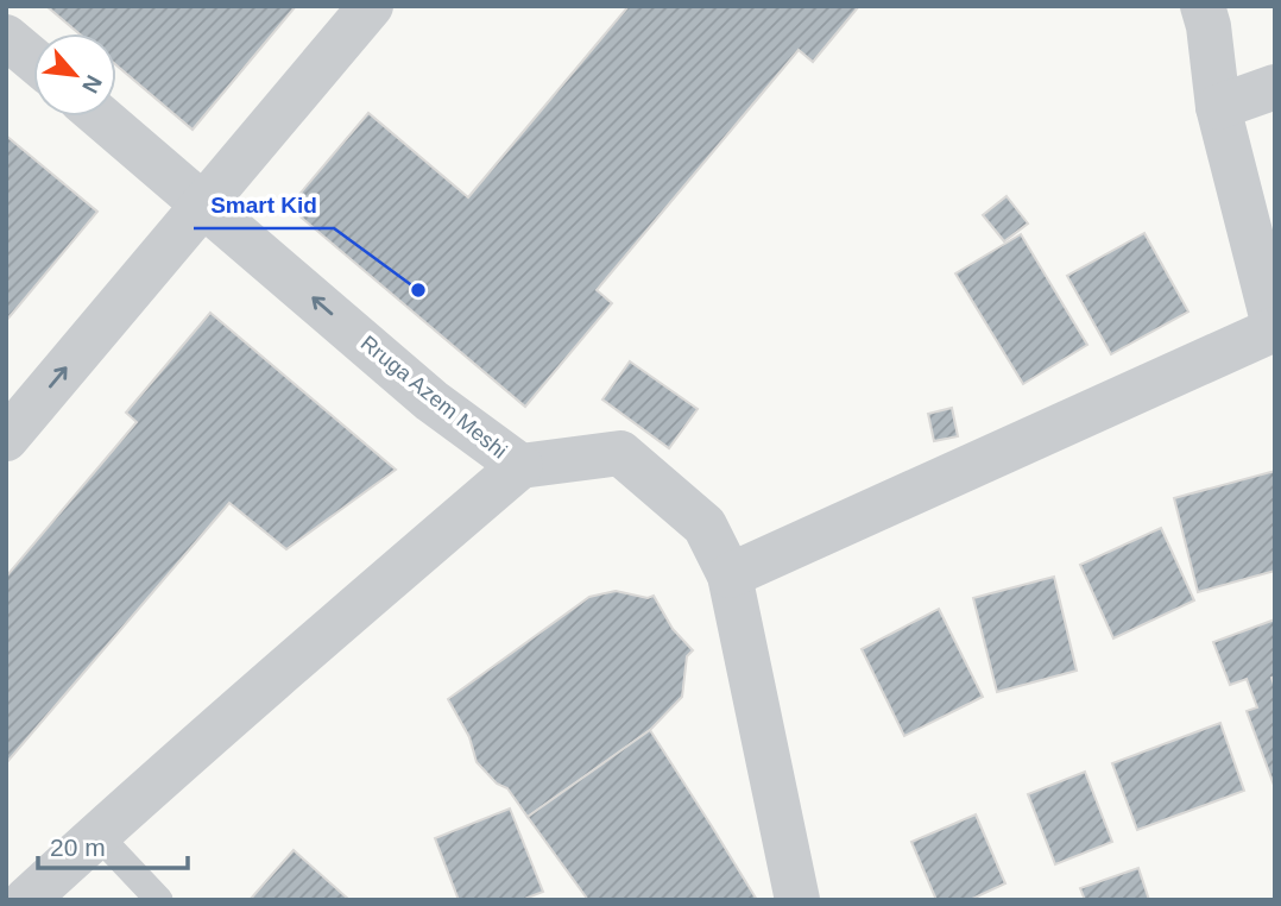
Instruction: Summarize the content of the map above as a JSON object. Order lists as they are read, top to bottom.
{
  "streets": {
    "street": ["Rruga Azem Meshi"]
  },
  "one_way": ["Rruga Azem Meshi"],
  "places": ["Smart Kid"],
  "scale_bar": "20 m",
  "north": "bottom right"
}
